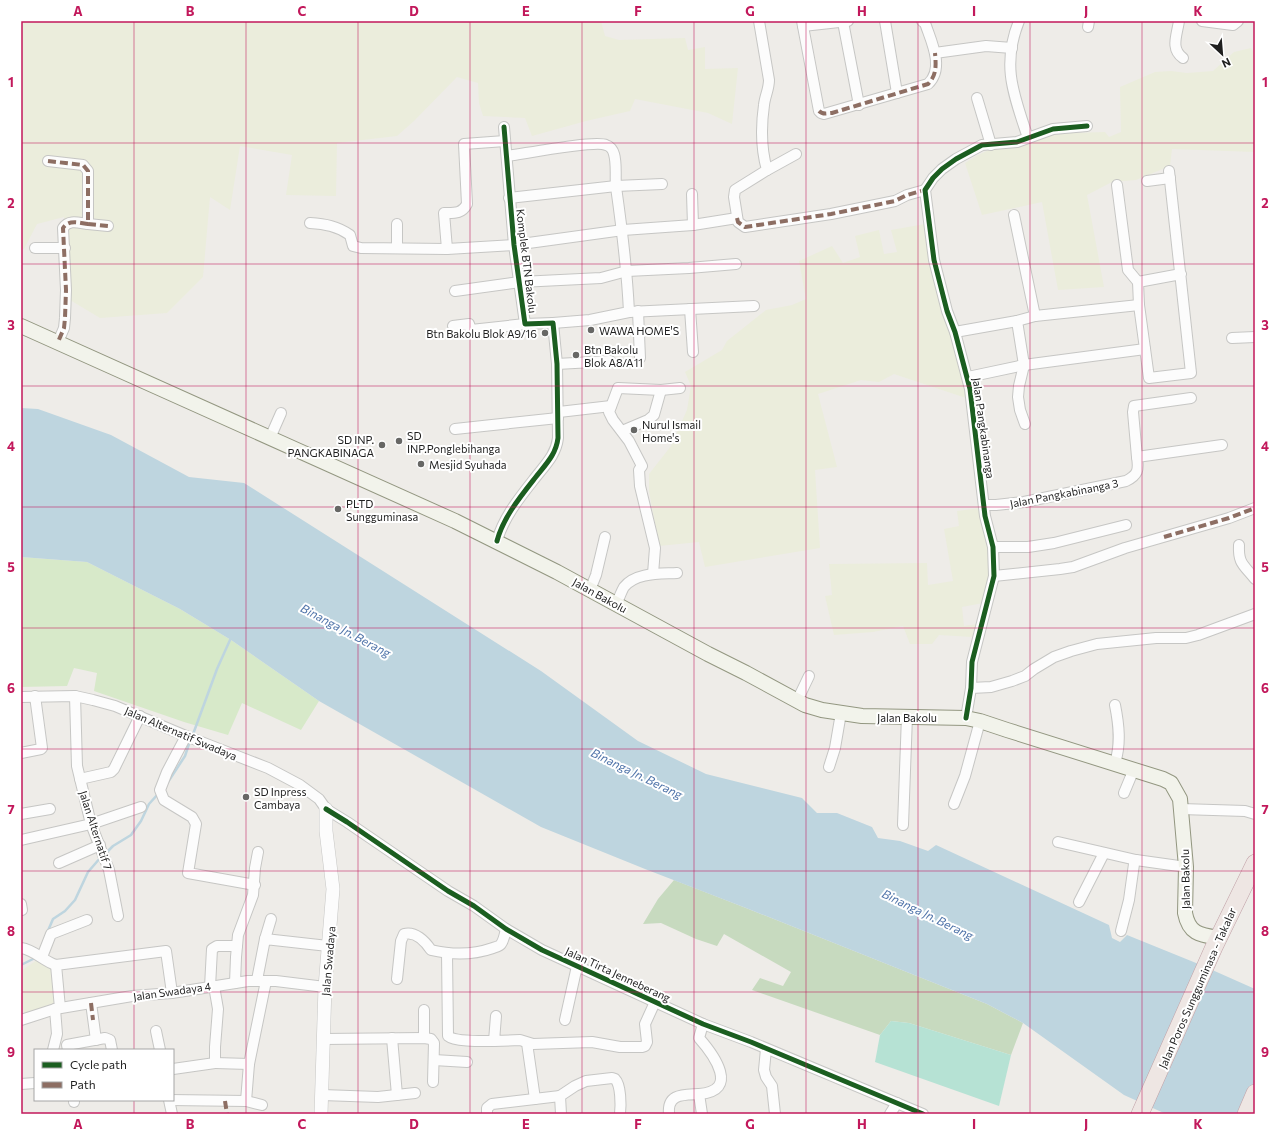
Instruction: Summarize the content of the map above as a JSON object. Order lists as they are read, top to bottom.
{
  "streets": {
    "highway": ["Jalan Poros Sungguminasa - Takalar"],
    "main road": ["Jalan Bakolu"],
    "street": [
      "Komplek BTN Bakolu",
      "Jalan Pangkabinanga",
      "Jalan Pangkabinanga 3",
      "Jalan Alternatif Swadaya",
      "Jalan Alternatif 7",
      "Jalan Swadaya",
      "Jalan Tirta Jenneberang",
      "Jalan Swadaya 4"
    ]
  },
  "crossings": [
    ["Jalan Pangkabinanga", "Jalan Pangkabinanga 3"],
    ["Jalan Pangkabinanga", "Jalan Bakolu"],
    ["Jalan Bakolu", "Jalan Poros Sungguminasa - Takalar"],
    ["Jalan Alternatif Swadaya", "Jalan Alternatif 7"],
    ["Jalan Alternatif Swadaya", "Jalan Swadaya"],
    ["Jalan Alternatif Swadaya", "Jalan Tirta Jenneberang"],
    ["Jalan Swadaya", "Jalan Tirta Jenneberang"],
    ["Jalan Swadaya", "Jalan Swadaya 4"]
  ],
  "water": ["Binanga Jn. Berang"],
  "places": [
    "WAWA HOME'S",
    "Btn Bakolu Blok A9/16",
    "Btn Bakolu Blok A8/A11",
    "Nurul Ismail Home's",
    "SD INP.Ponglebihanga",
    "SD INP. PANGKABINAGA",
    "Mesjid Syuhada",
    "PLTD Sungguminasa",
    "SD Inpress Cambaya"
  ],
  "legend": ["Cycle path", "Path"],
  "north": "bottom right",
  "grid": {
    "columns": [
      "A",
      "B",
      "C",
      "D",
      "E",
      "F",
      "G",
      "H",
      "I",
      "J",
      "K"
    ],
    "rows": [
      "1",
      "2",
      "3",
      "4",
      "5",
      "6",
      "7",
      "8",
      "9"
    ]
  }
}
